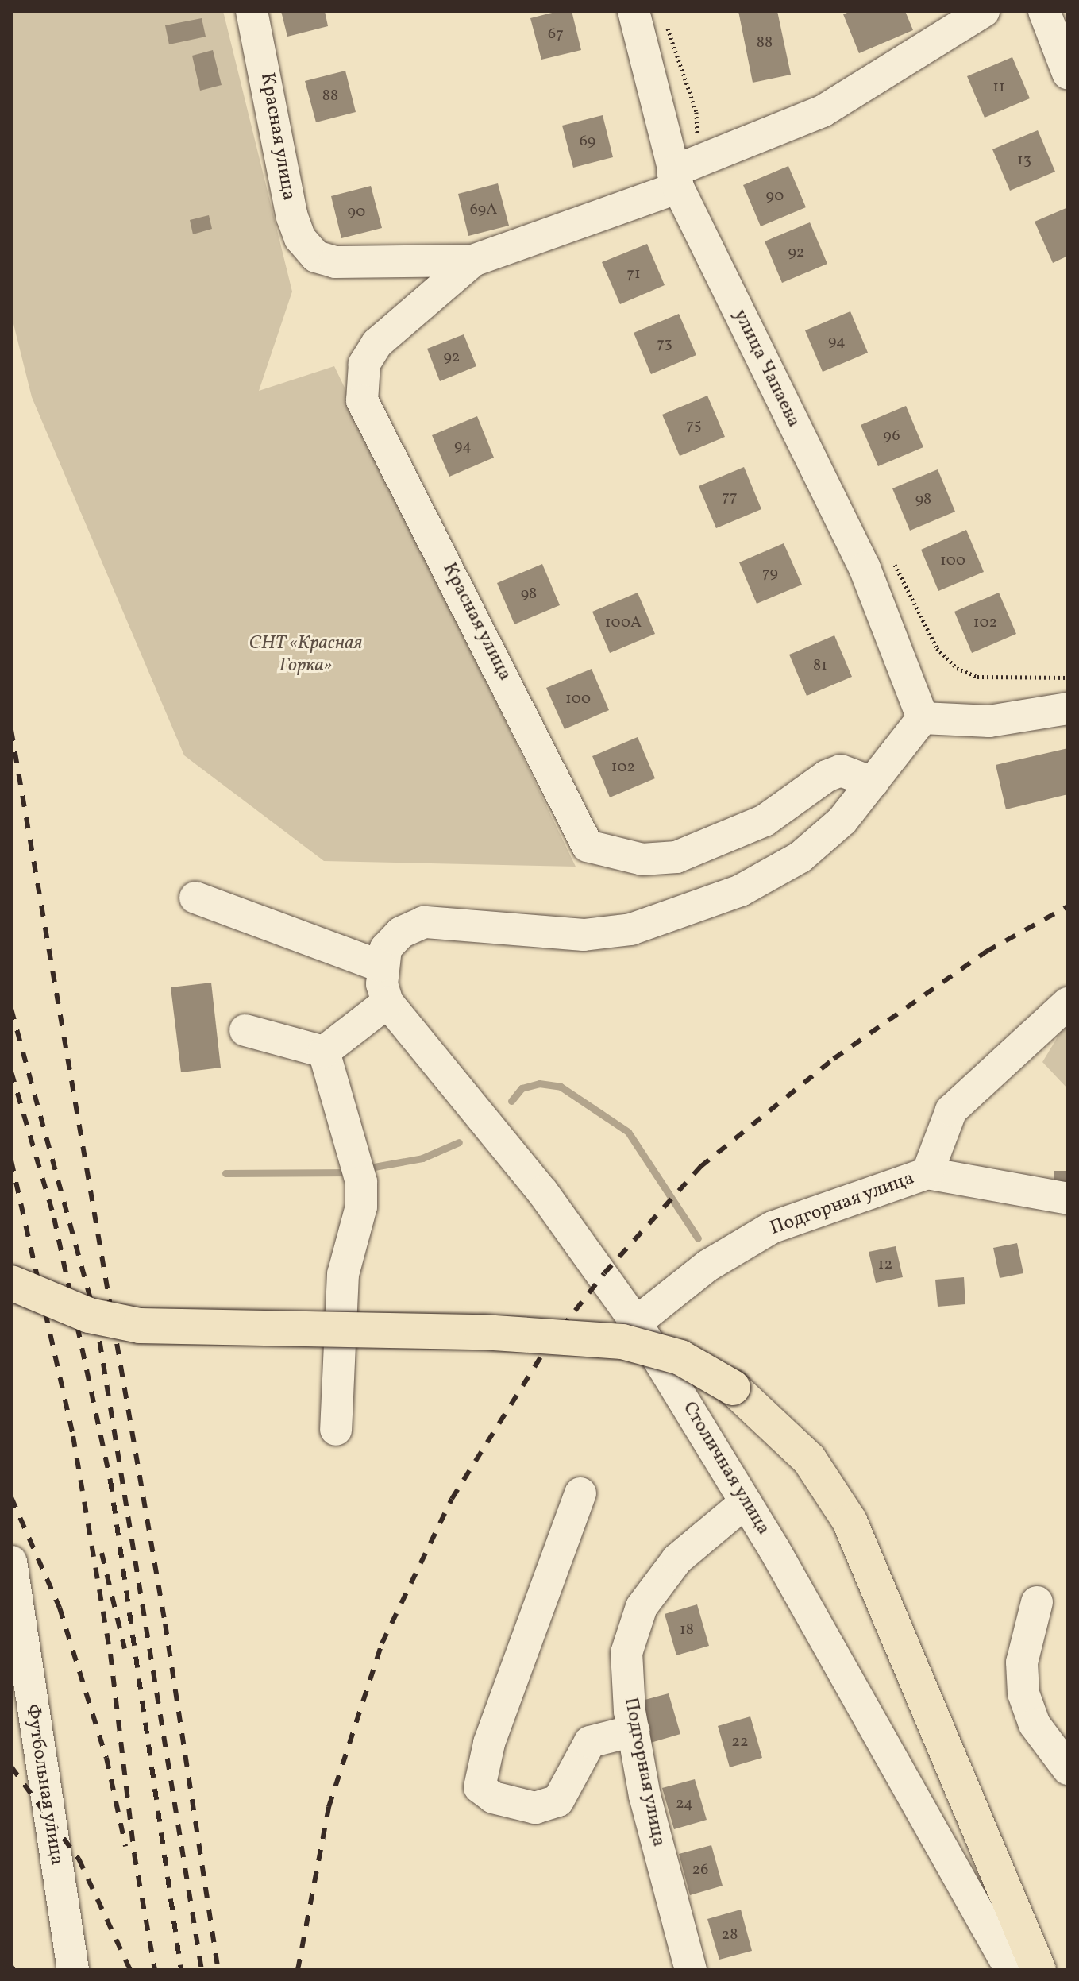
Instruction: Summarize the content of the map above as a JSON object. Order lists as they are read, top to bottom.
{
  "streets": {
    "street": [
      "Красная улица",
      "улица Чапаева",
      "Подгорная улица",
      "Столичная улица",
      "Футбольная улица"
    ]
  },
  "crossings": [
    ["Подгорная улица", "Столичная улица"]
  ],
  "parks": ["СНТ «Красная Горка»"],
  "house_numbers": [
    "67",
    "88",
    "11",
    "88",
    "69",
    "13",
    "90",
    "69А",
    "90",
    "92",
    "71",
    "94",
    "73",
    "92",
    "75",
    "96",
    "94",
    "77",
    "98",
    "100",
    "79",
    "98",
    "100А",
    "102",
    "81",
    "100",
    "102",
    "12",
    "18",
    "22",
    "24",
    "26",
    "28"
  ]
}
